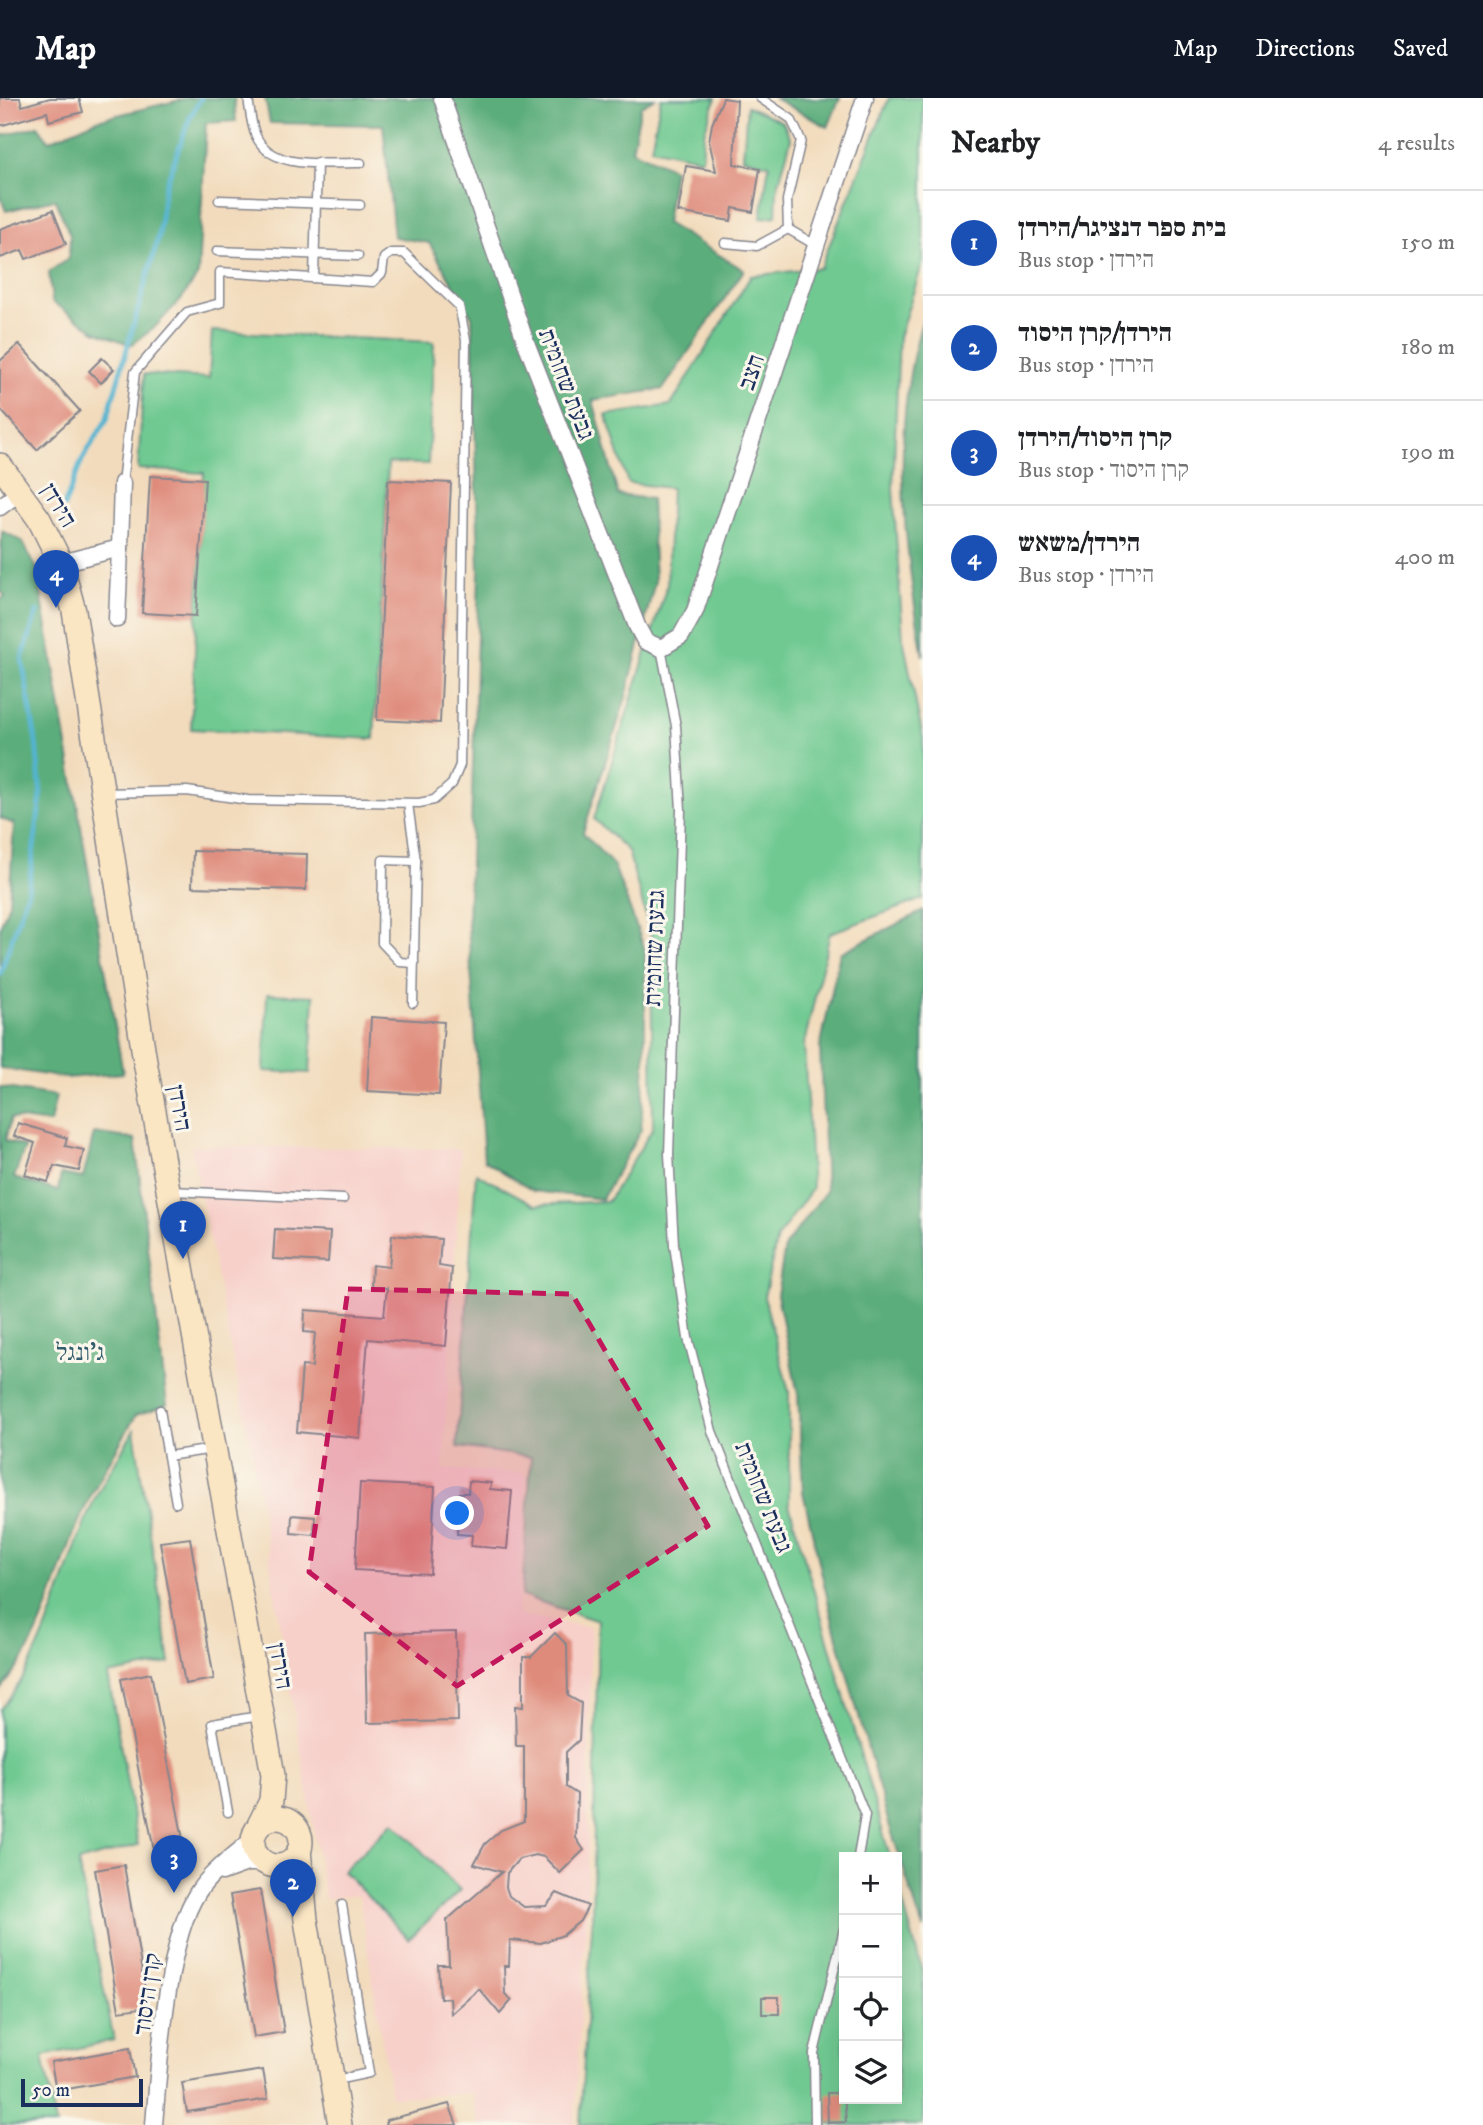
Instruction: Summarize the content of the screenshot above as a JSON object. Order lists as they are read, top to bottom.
{
  "streets": {
    "street": [
      "חצב",
      "גבעת שחומית",
      "הירדן",
      "קרן היסוד"
    ]
  },
  "crossings": [
    ["חצב", "גבעת שחומית"],
    ["הירדן", "קרן היסוד"]
  ],
  "parks": ["ג'ונגל"],
  "scale_bar": "50 m",
  "page": {
    "header": "Map",
    "nav": ["Map", "Directions", "Saved"],
    "heading": ["Nearby", "4 results"],
    "list": [
      {
        "mark": "1",
        "name": "בית ספר דנציגר/הירדן",
        "note": "Bus stop · הירדן",
        "value": "150 m"
      },
      {
        "mark": "2",
        "name": "הירדן/קרן היסוד",
        "note": "Bus stop · הירדן",
        "value": "180 m"
      },
      {
        "mark": "3",
        "name": "קרן היסוד/הירדן",
        "note": "Bus stop · קרן היסוד",
        "value": "190 m"
      },
      {
        "mark": "4",
        "name": "הירדן/משאש",
        "note": "Bus stop · הירדן",
        "value": "400 m"
      }
    ],
    "pins": [
      "4",
      "1",
      "3",
      "2"
    ],
    "map_buttons": ["+", "−"],
    "scale": "50 m"
  }
}
